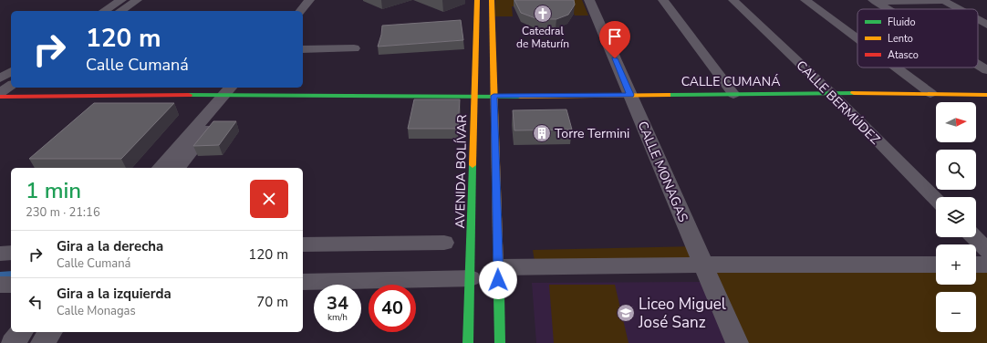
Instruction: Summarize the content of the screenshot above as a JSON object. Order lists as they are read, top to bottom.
{
  "streets": {
    "street": [
      "CALLE CUMANÁ",
      "CALLE BERMÚDEZ",
      "AVENIDA BOLÍVAR",
      "CALLE MONAGAS"
    ]
  },
  "crossings": [
    ["CALLE CUMANÁ", "CALLE BERMÚDEZ"],
    ["CALLE CUMANÁ", "AVENIDA BOLÍVAR"],
    ["CALLE CUMANÁ", "CALLE MONAGAS"]
  ],
  "places": {
    "church": ["Catedral de Maturín"],
    "building": ["Torre Termini"],
    "school or university": ["Liceo Miguel José Sanz"]
  },
  "legend": ["Fluido", "Lento", "Atasco"],
  "north": "right",
  "page": {
    "turn": ["120 m", "Calle Cumaná"],
    "map_buttons": ["+", "−"],
    "heading": ["1 min", "230 m · 21:16"],
    "list": [
      {
        "name": "Gira a la derecha",
        "note": "Calle Cumaná",
        "value": "120 m"
      },
      {
        "name": "Gira a la izquierda",
        "note": "Calle Monagas",
        "value": "70 m"
      }
    ],
    "speed": "34 km/h",
    "limit": "40"
  }
}
